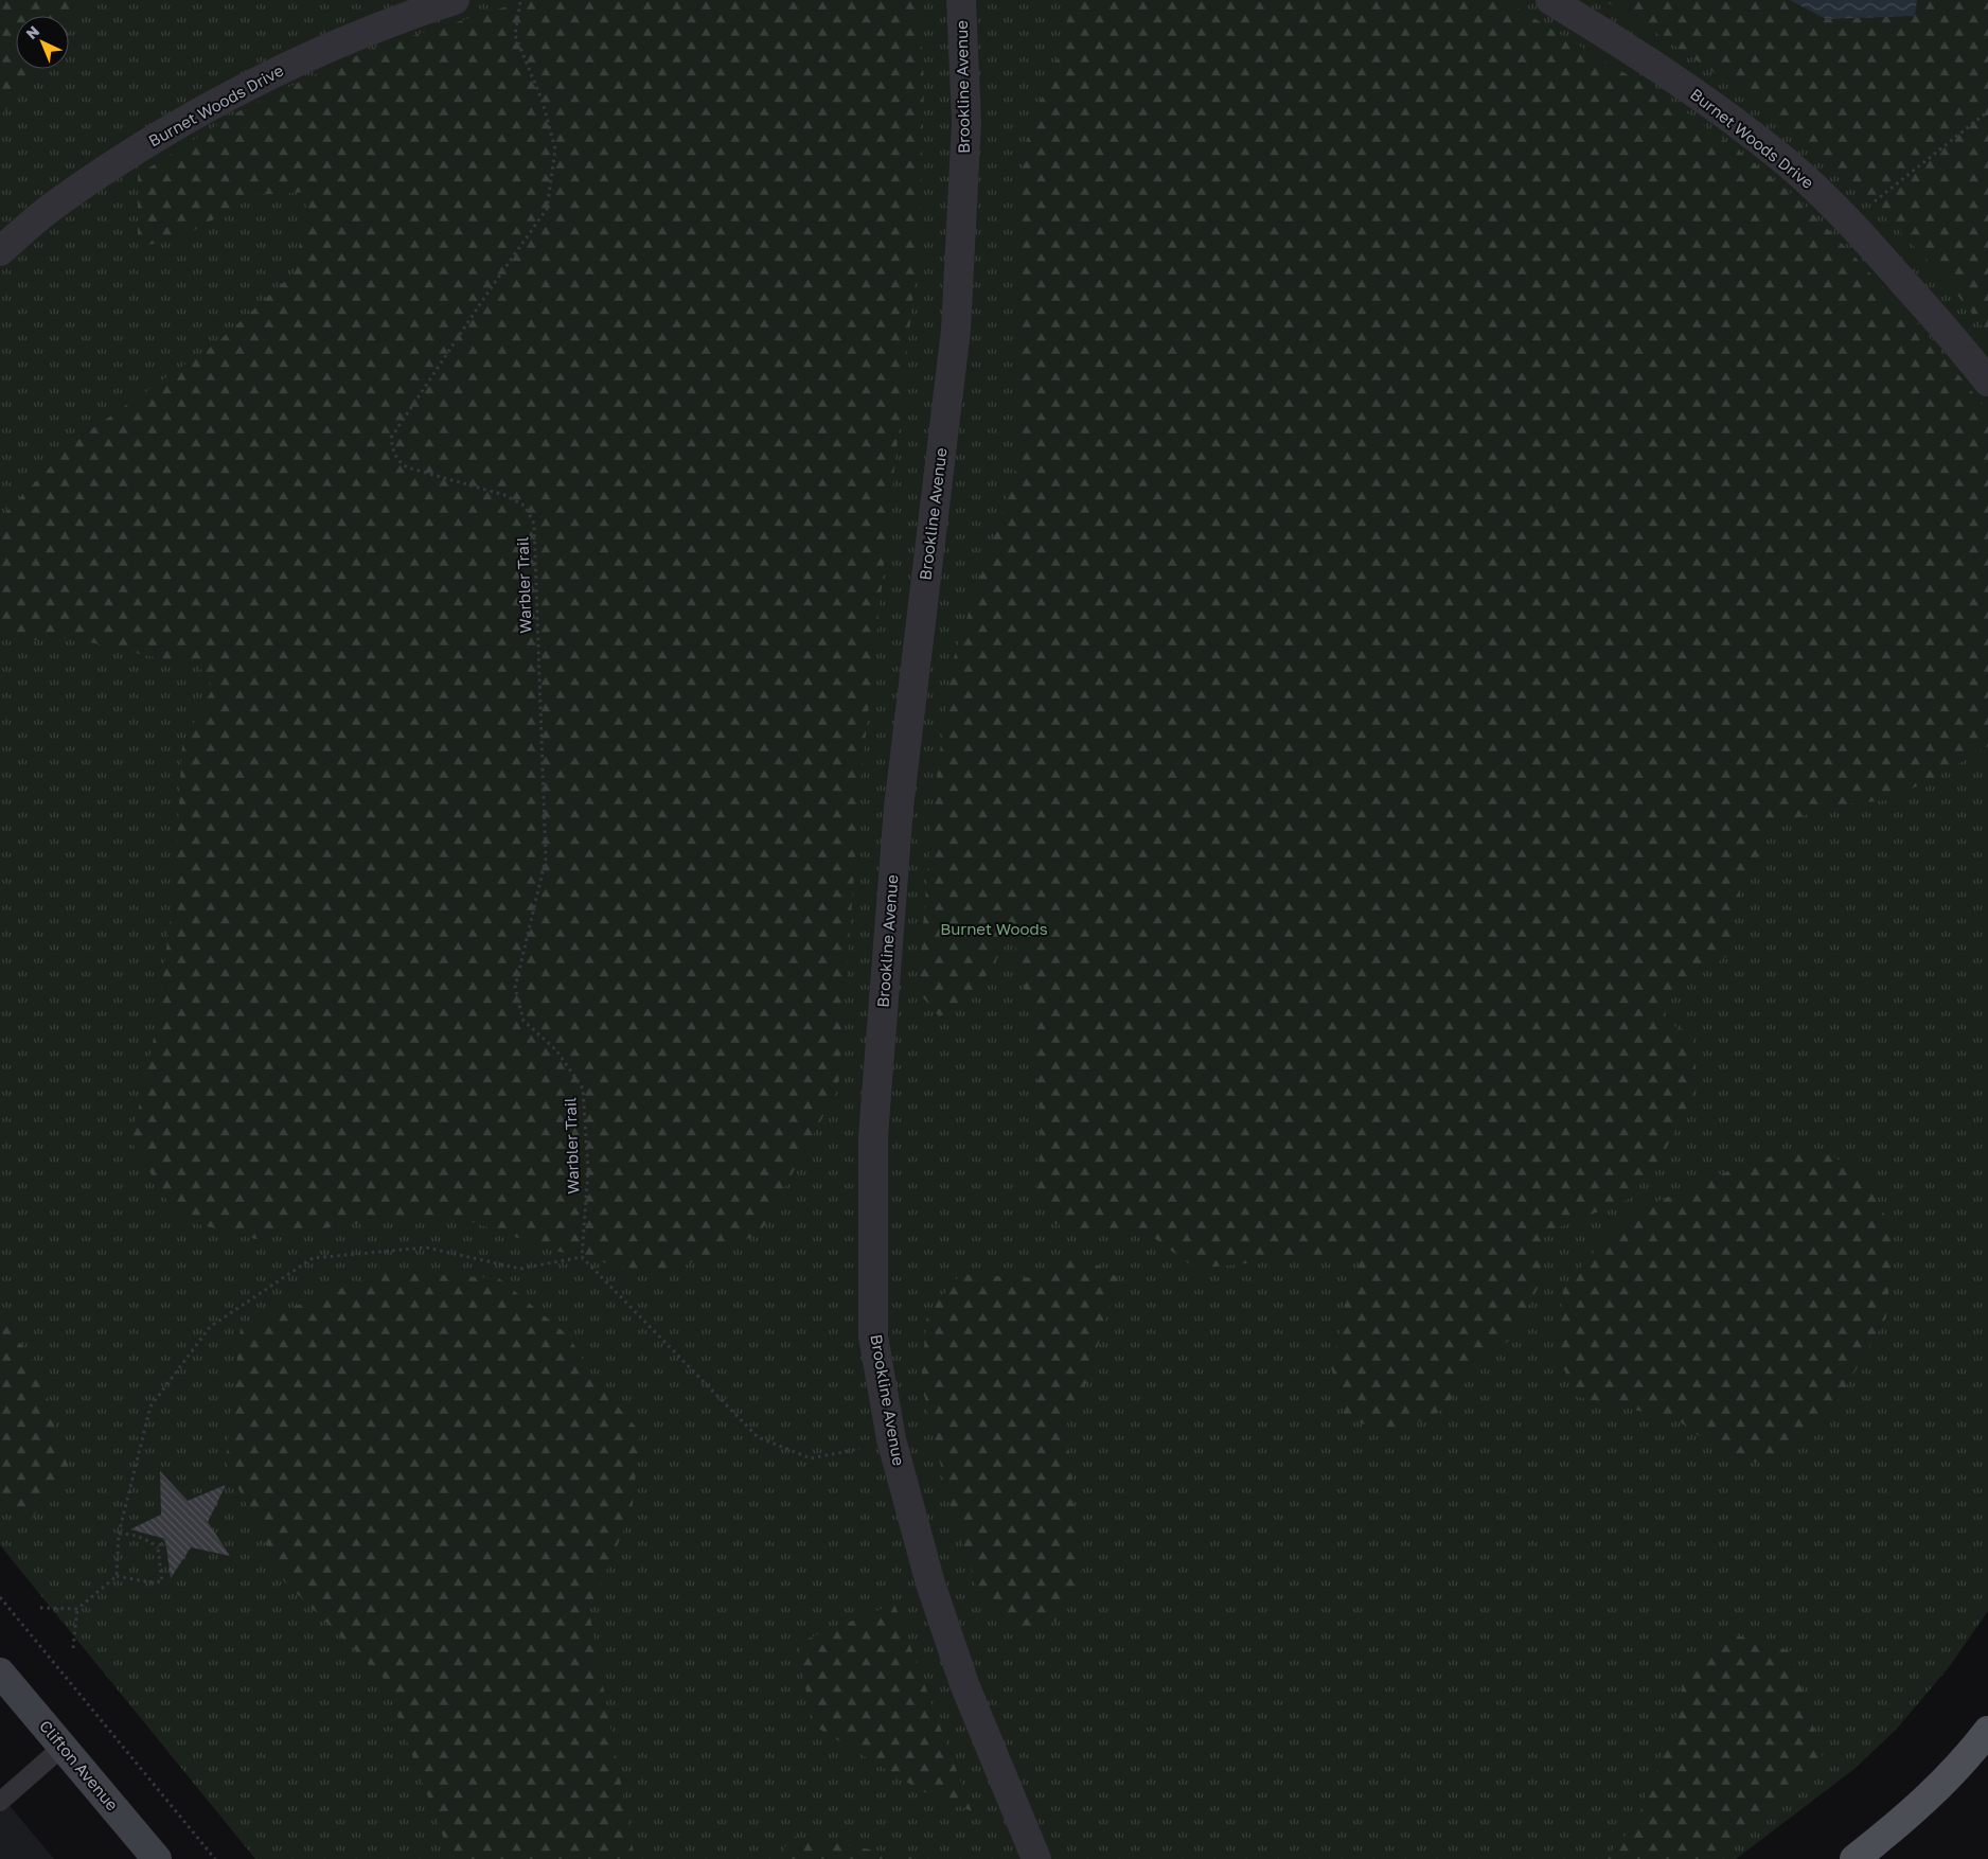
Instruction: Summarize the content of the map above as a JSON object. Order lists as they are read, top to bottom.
{
  "streets": {
    "main road": ["Clifton Avenue"],
    "street": ["Brookline Avenue", "Burnet Woods Drive"],
    "path": ["Warbler Trail"]
  },
  "parks": ["Burnet Woods"],
  "north": "top left"
}
